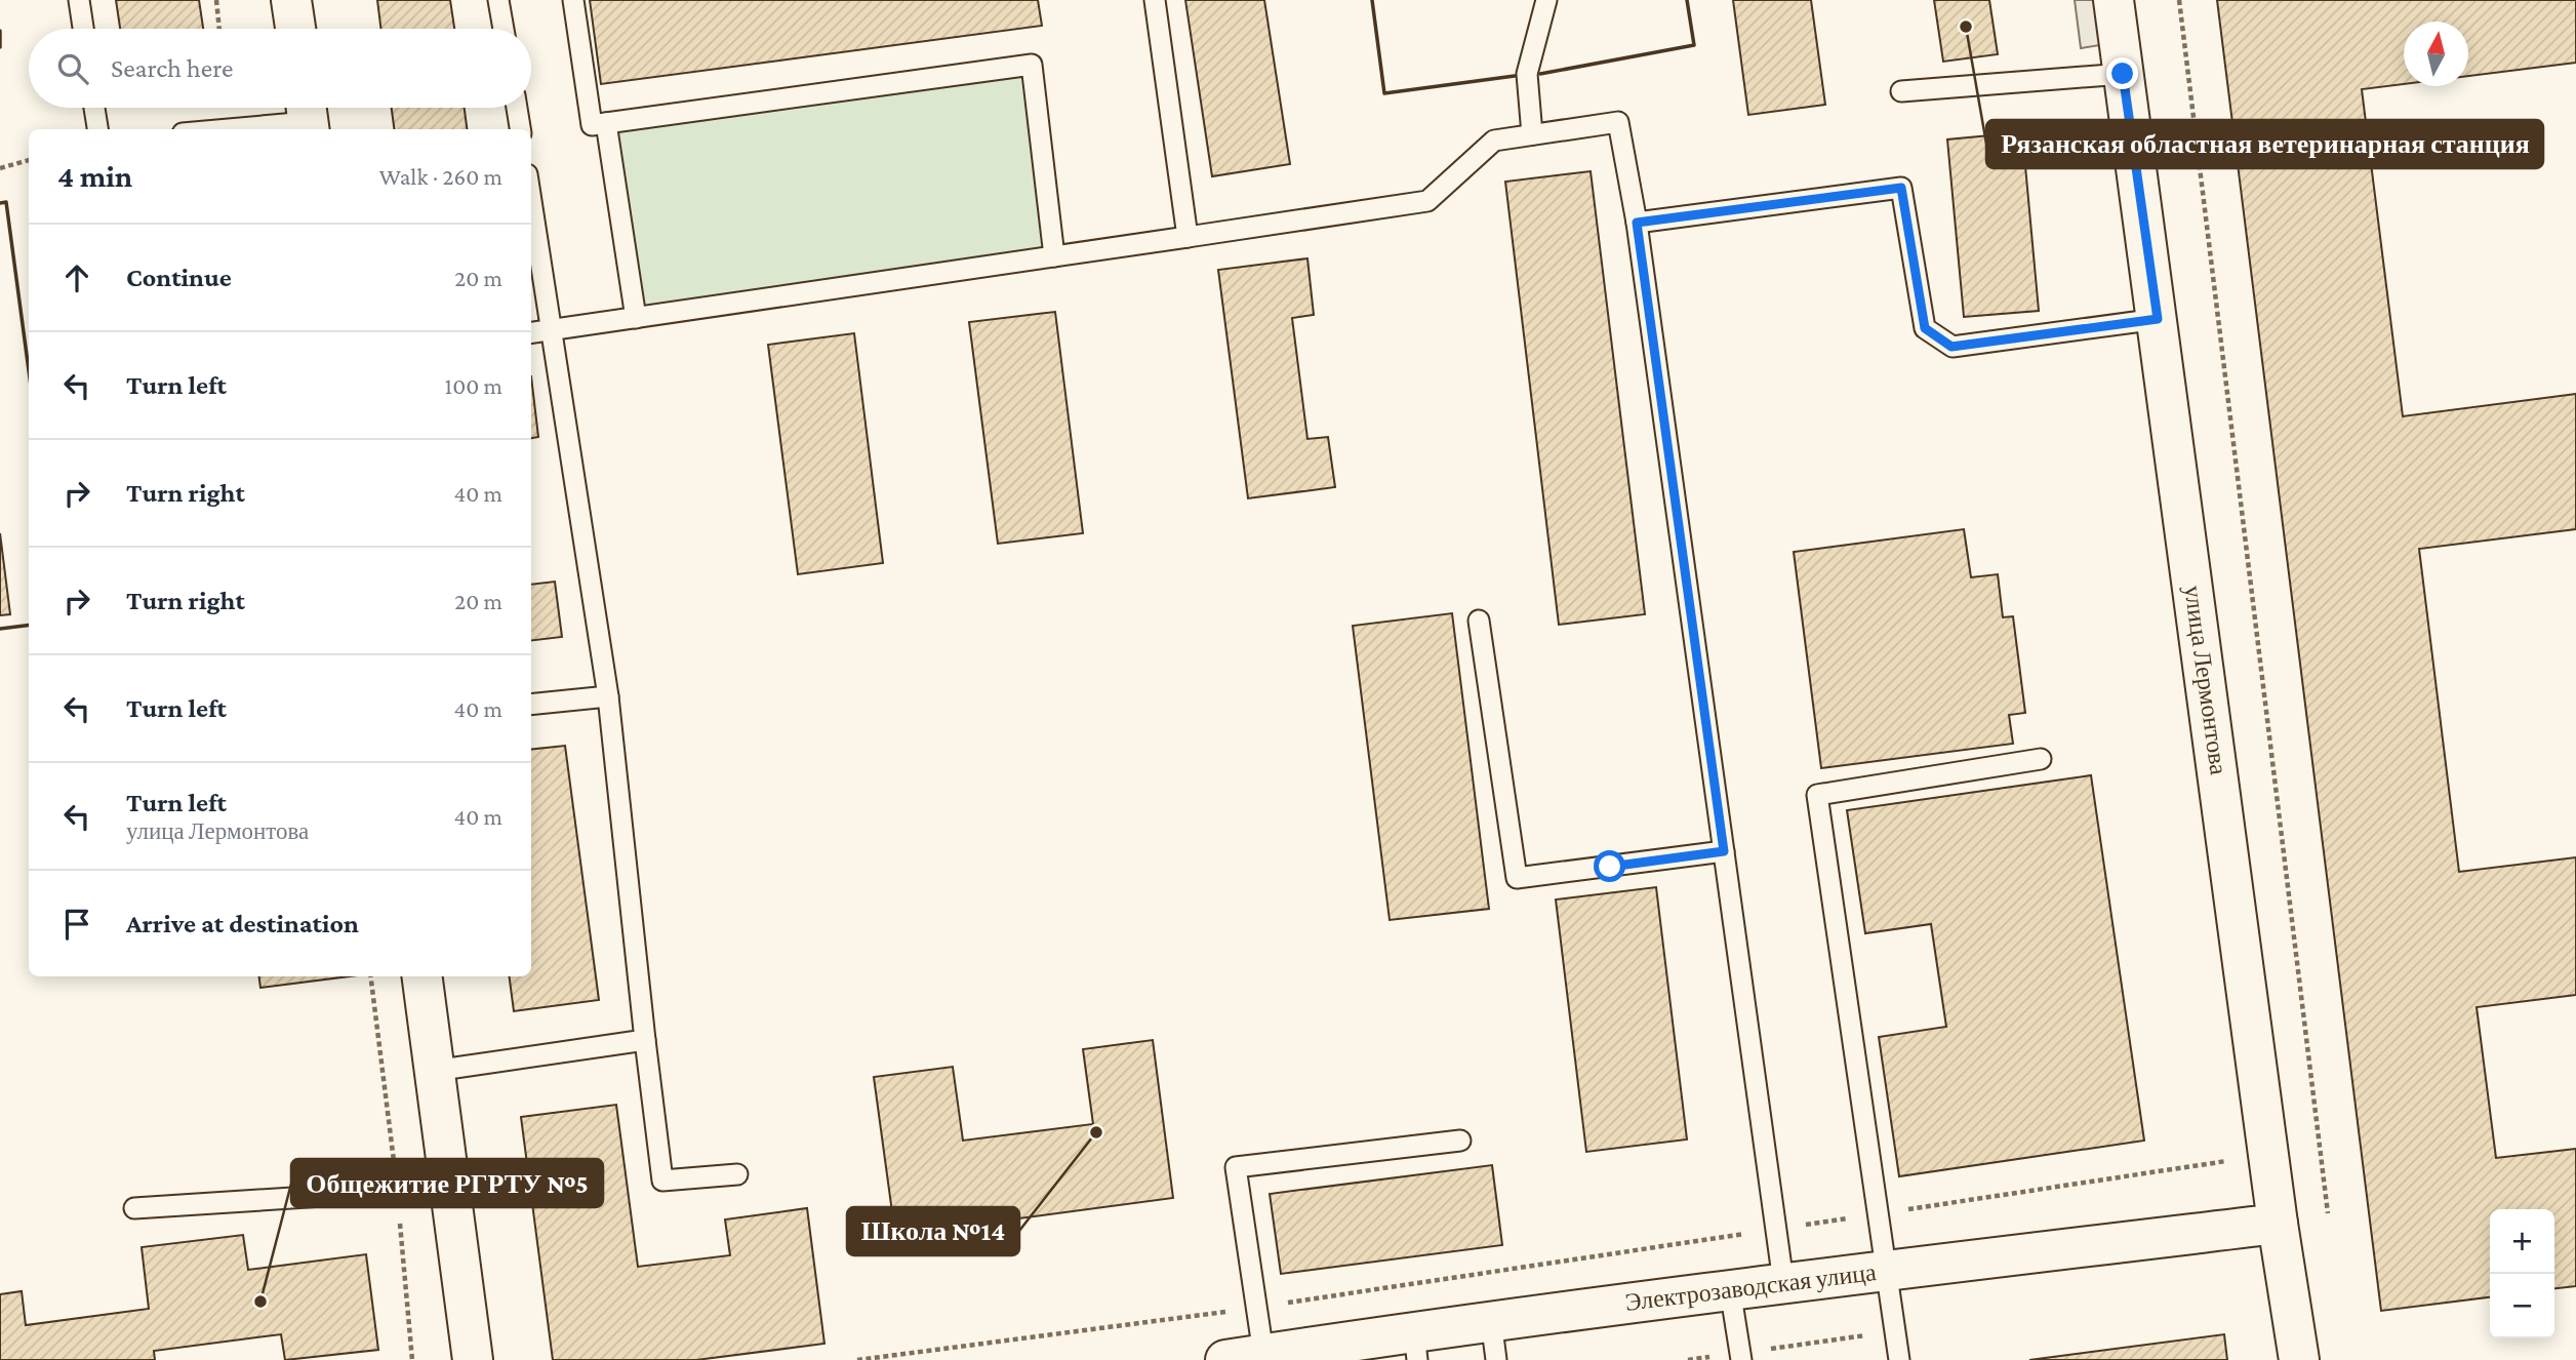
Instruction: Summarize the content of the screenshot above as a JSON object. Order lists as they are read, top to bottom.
{
  "streets": {
    "street": ["улица Лермонтова", "Электрозаводская улица"]
  },
  "crossings": [
    ["улица Лермонтова", "Электрозаводская улица"]
  ],
  "places": ["Рязанская областная ветеринарная станция", "Школа №14", "Общежитие РГРТУ №5"],
  "north": "top",
  "page": {
    "search": "Search here",
    "heading": ["4 min", "Walk · 260 m"],
    "list": [
      ["Continue", "20 m"],
      ["Turn left", "100 m"],
      ["Turn right", "40 m"],
      ["Turn right", "20 m"],
      ["Turn left", "40 m"],
      ["Turn left", "улица Лермонтова", "40 m"],
      "Arrive at destination"
    ],
    "map_buttons": ["+", "−"]
  }
}
